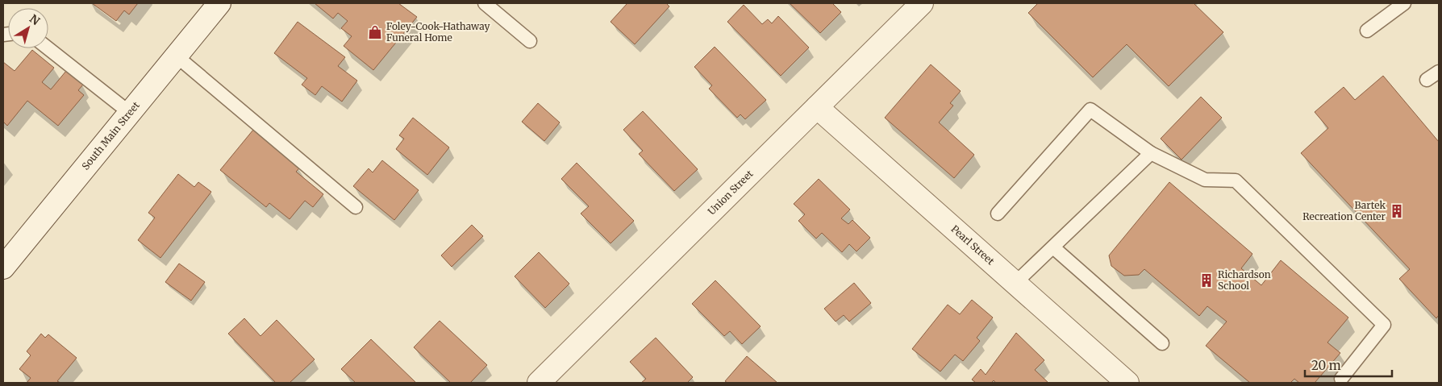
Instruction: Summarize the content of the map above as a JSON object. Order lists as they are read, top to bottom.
{
  "streets": {
    "street": ["South Main Street", "Union Street", "Pearl Street"]
  },
  "crossings": [
    ["Union Street", "Pearl Street"]
  ],
  "places": {
    "shop": ["Foley-Cook-Hathaway Funeral Home"],
    "building": ["Bartek Recreation Center", "Richardson School"]
  },
  "scale_bar": "20 m",
  "north": "top right"
}
